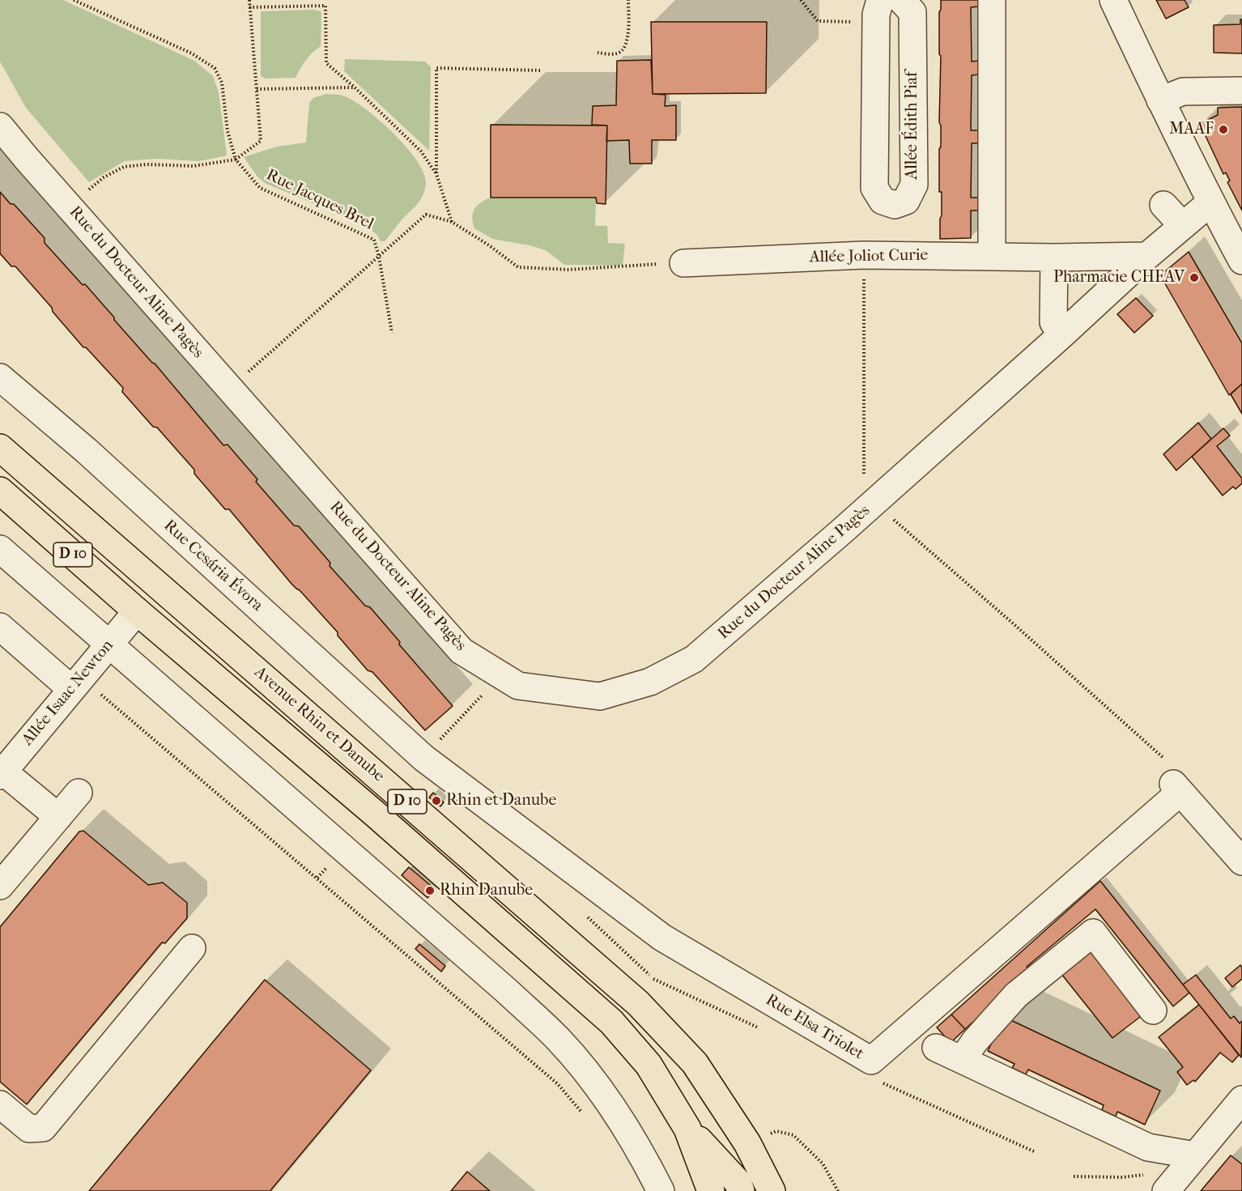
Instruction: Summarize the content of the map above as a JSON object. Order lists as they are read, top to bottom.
{
  "streets": {
    "main road": ["D 10", "Avenue Rhin et Danube"],
    "street": [
      "Allée Édith Piaf",
      "Allée Joliot Curie",
      "Rue du Docteur Aline Pagès",
      "Rue Cesária Évora",
      "Allée Isaac Newton",
      "Rue Elsa Triolet"
    ],
    "path": ["Rue Jacques Brel"]
  },
  "crossings": [
    ["Allée Joliot Curie", "Rue du Docteur Aline Pagès"],
    ["D 10", "Avenue Rhin et Danube"],
    ["Rue Cesária Évora", "Rue Elsa Triolet"],
    ["Allée Isaac Newton", "Avenue Rhin et Danube"]
  ],
  "places": [
    "MAAF",
    "Pharmacie CHEAV",
    "Rhin et Danube",
    "Rhin Danube"
  ]
}
